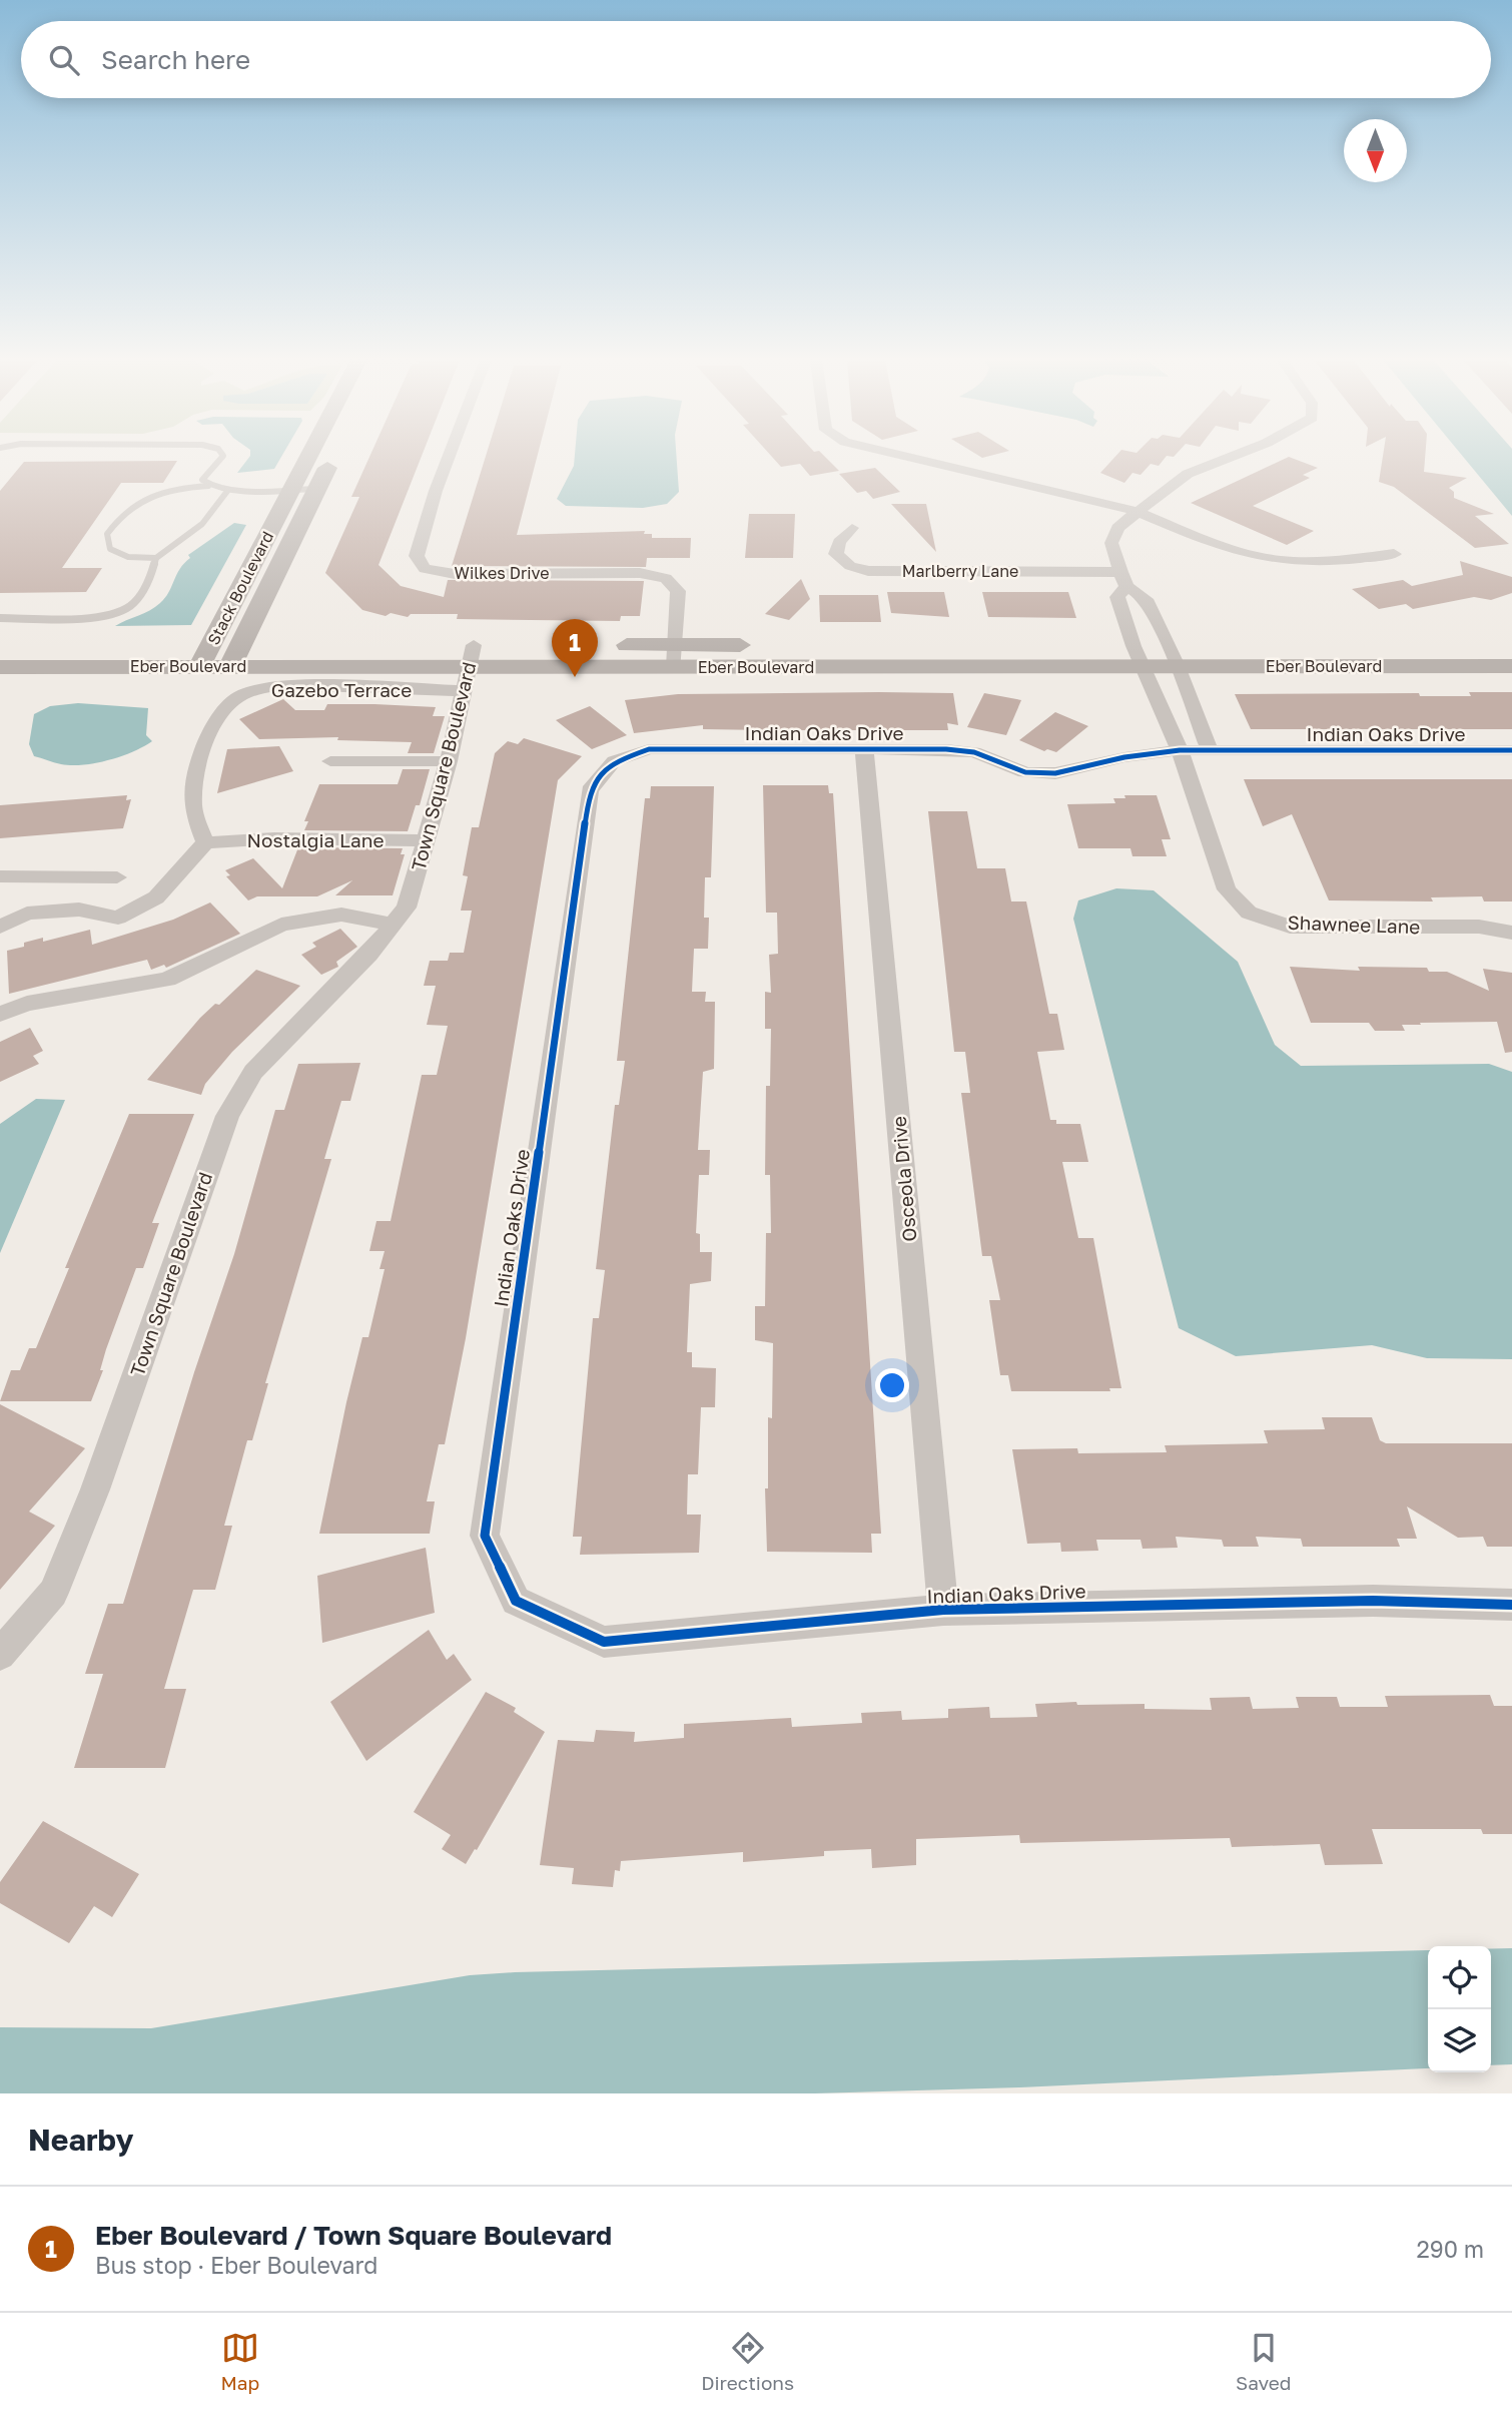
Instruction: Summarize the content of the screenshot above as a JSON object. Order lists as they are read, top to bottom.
{
  "streets": {
    "street": [
      "Marlberry Lane",
      "Wilkes Drive",
      "Stack Boulevard",
      "Eber Boulevard",
      "Gazebo Terrace",
      "Indian Oaks Drive",
      "Town Square Boulevard",
      "Nostalgia Lane",
      "Shawnee Lane",
      "Osceola Drive"
    ]
  },
  "crossings": [
    ["Wilkes Drive", "Eber Boulevard"],
    ["Stack Boulevard", "Eber Boulevard"],
    ["Eber Boulevard", "Town Square Boulevard"],
    ["Gazebo Terrace", "Town Square Boulevard"],
    ["Gazebo Terrace", "Nostalgia Lane"],
    ["Indian Oaks Drive", "Shawnee Lane"],
    ["Indian Oaks Drive", "Osceola Drive"],
    ["Town Square Boulevard", "Nostalgia Lane"]
  ],
  "north": "bottom",
  "page": {
    "search": "Search here",
    "pins": "1",
    "heading": "Nearby",
    "list": [
      {
        "mark": "1",
        "name": "Eber Boulevard / Town Square Boulevard",
        "note": "Bus stop · Eber Boulevard",
        "value": "290 m"
      }
    ],
    "nav": ["Map", "Directions", "Saved"]
  }
}
